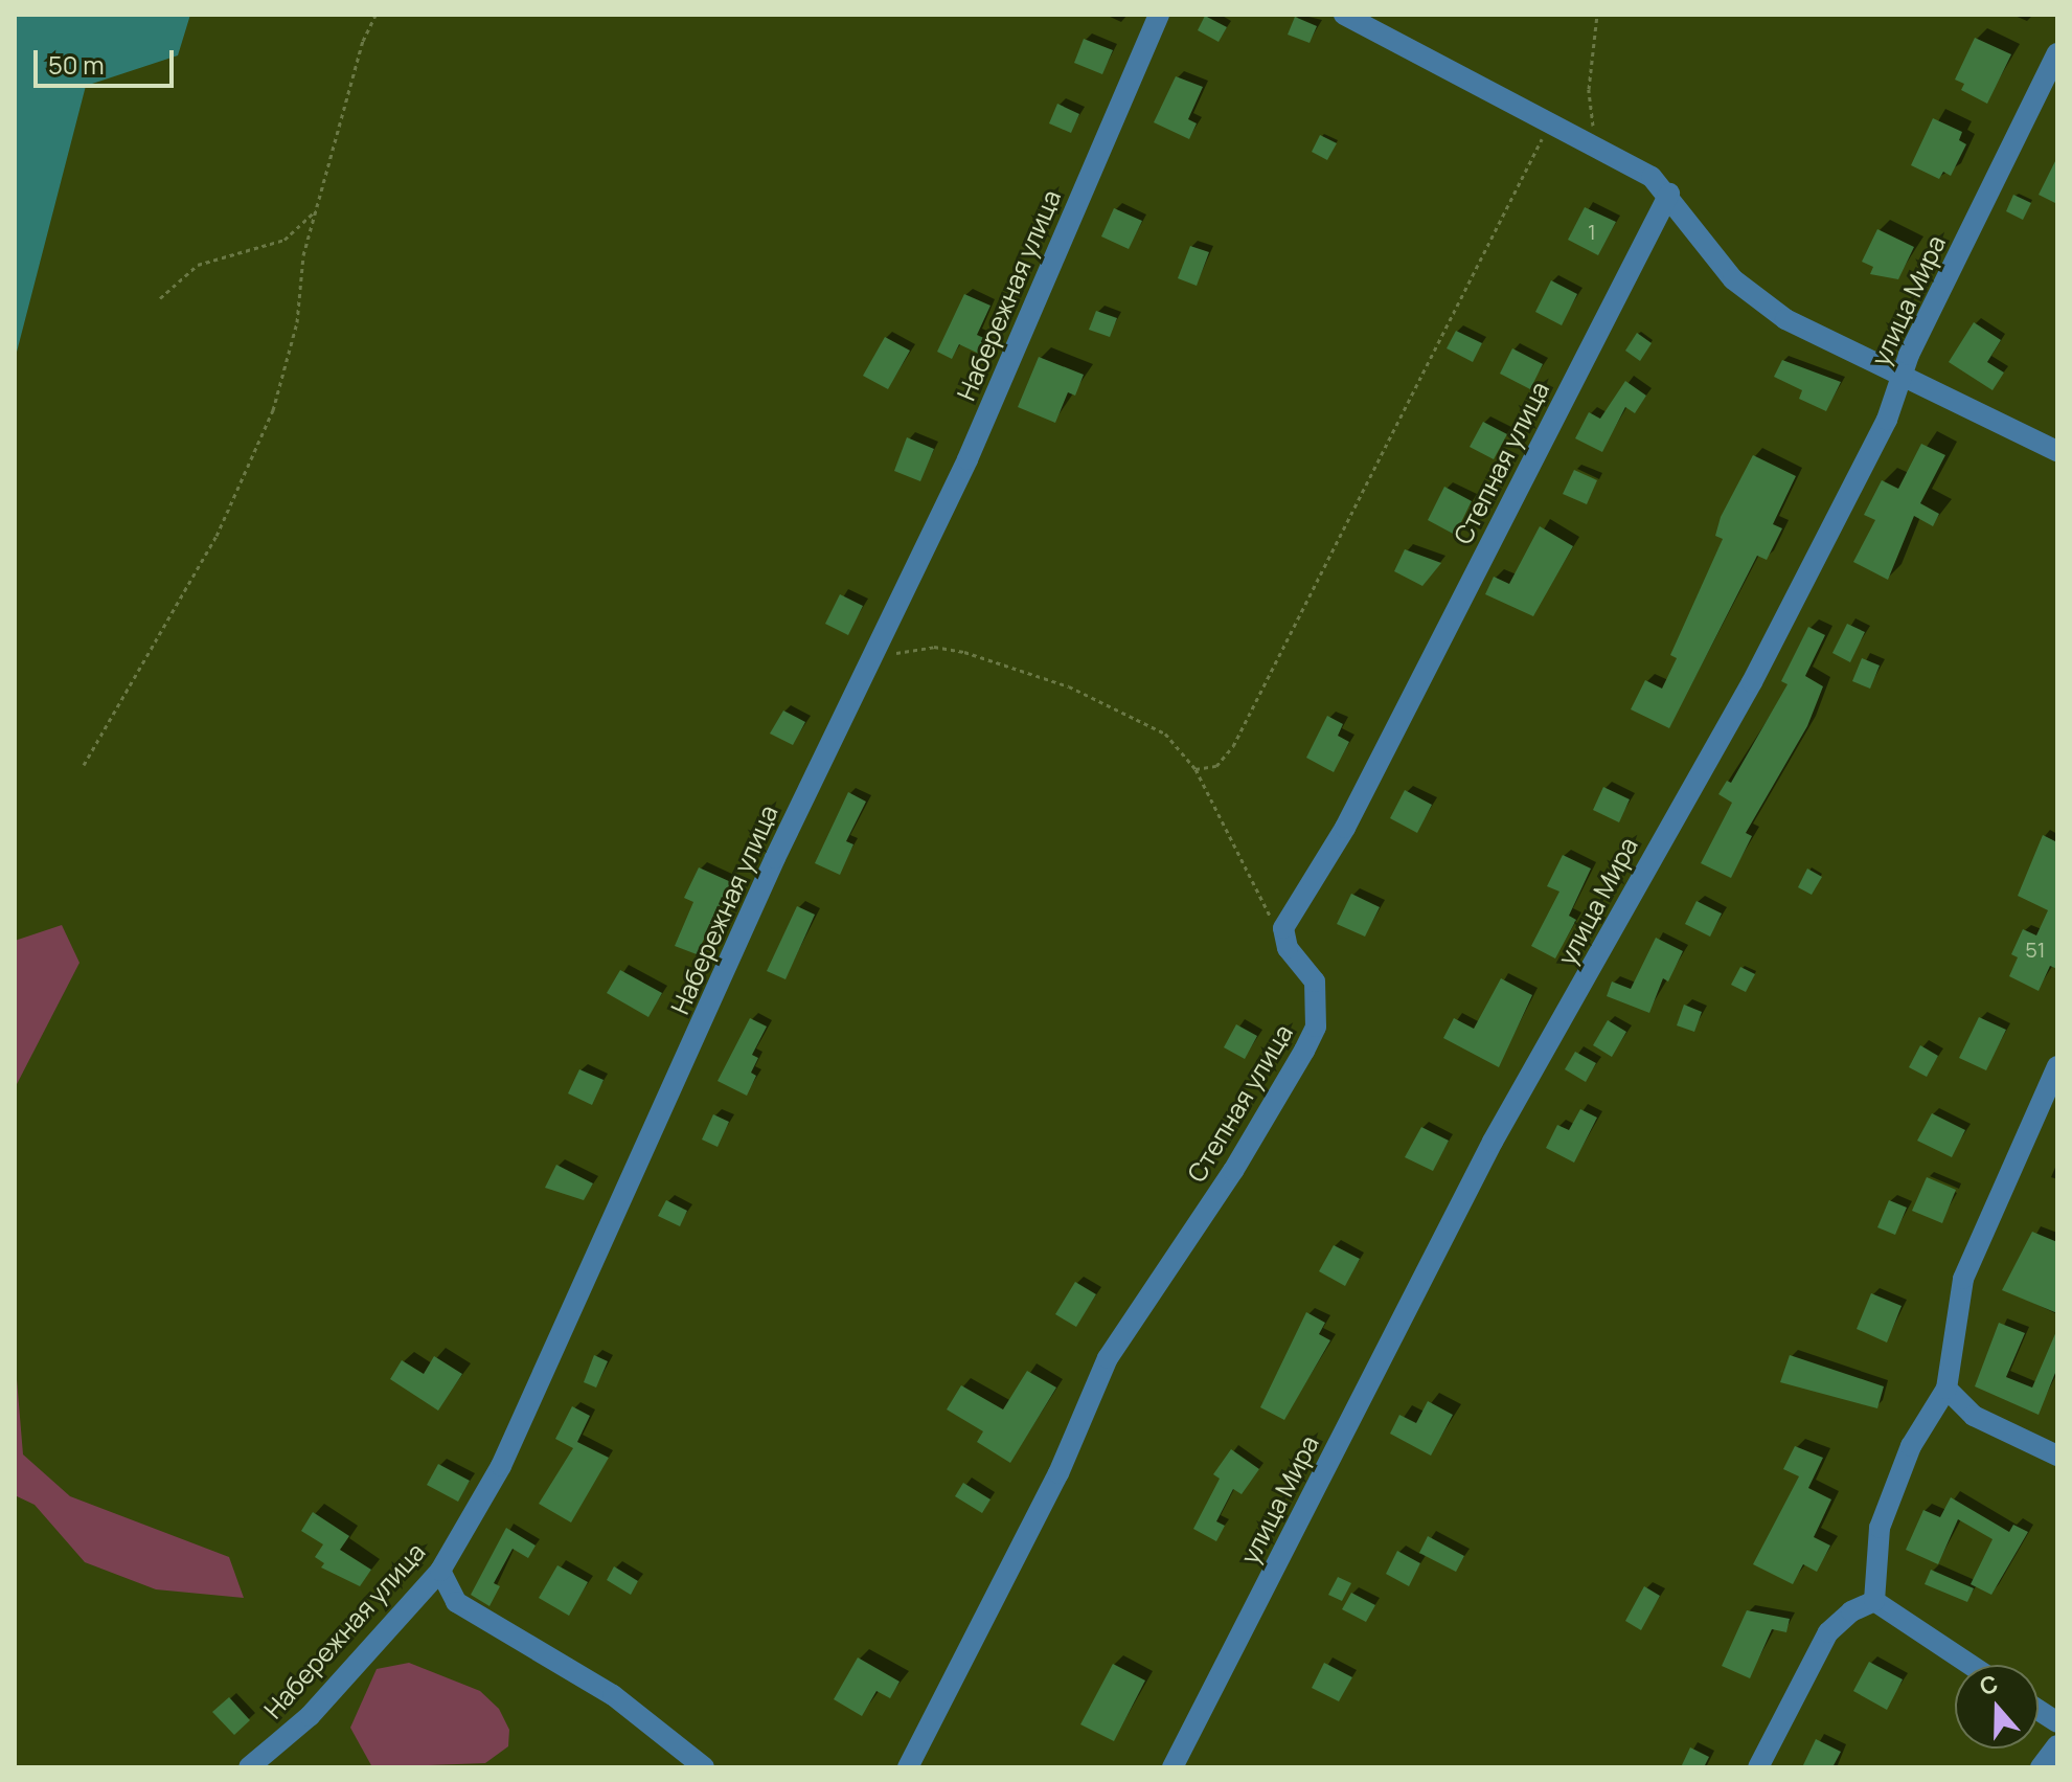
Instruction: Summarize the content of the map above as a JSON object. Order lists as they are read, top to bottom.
{
  "streets": {
    "street": ["Набережная улица", "улица Мира", "Степная улица"]
  },
  "house_numbers": ["1", "51"],
  "scale_bar": "50 m",
  "north": "top"
}
